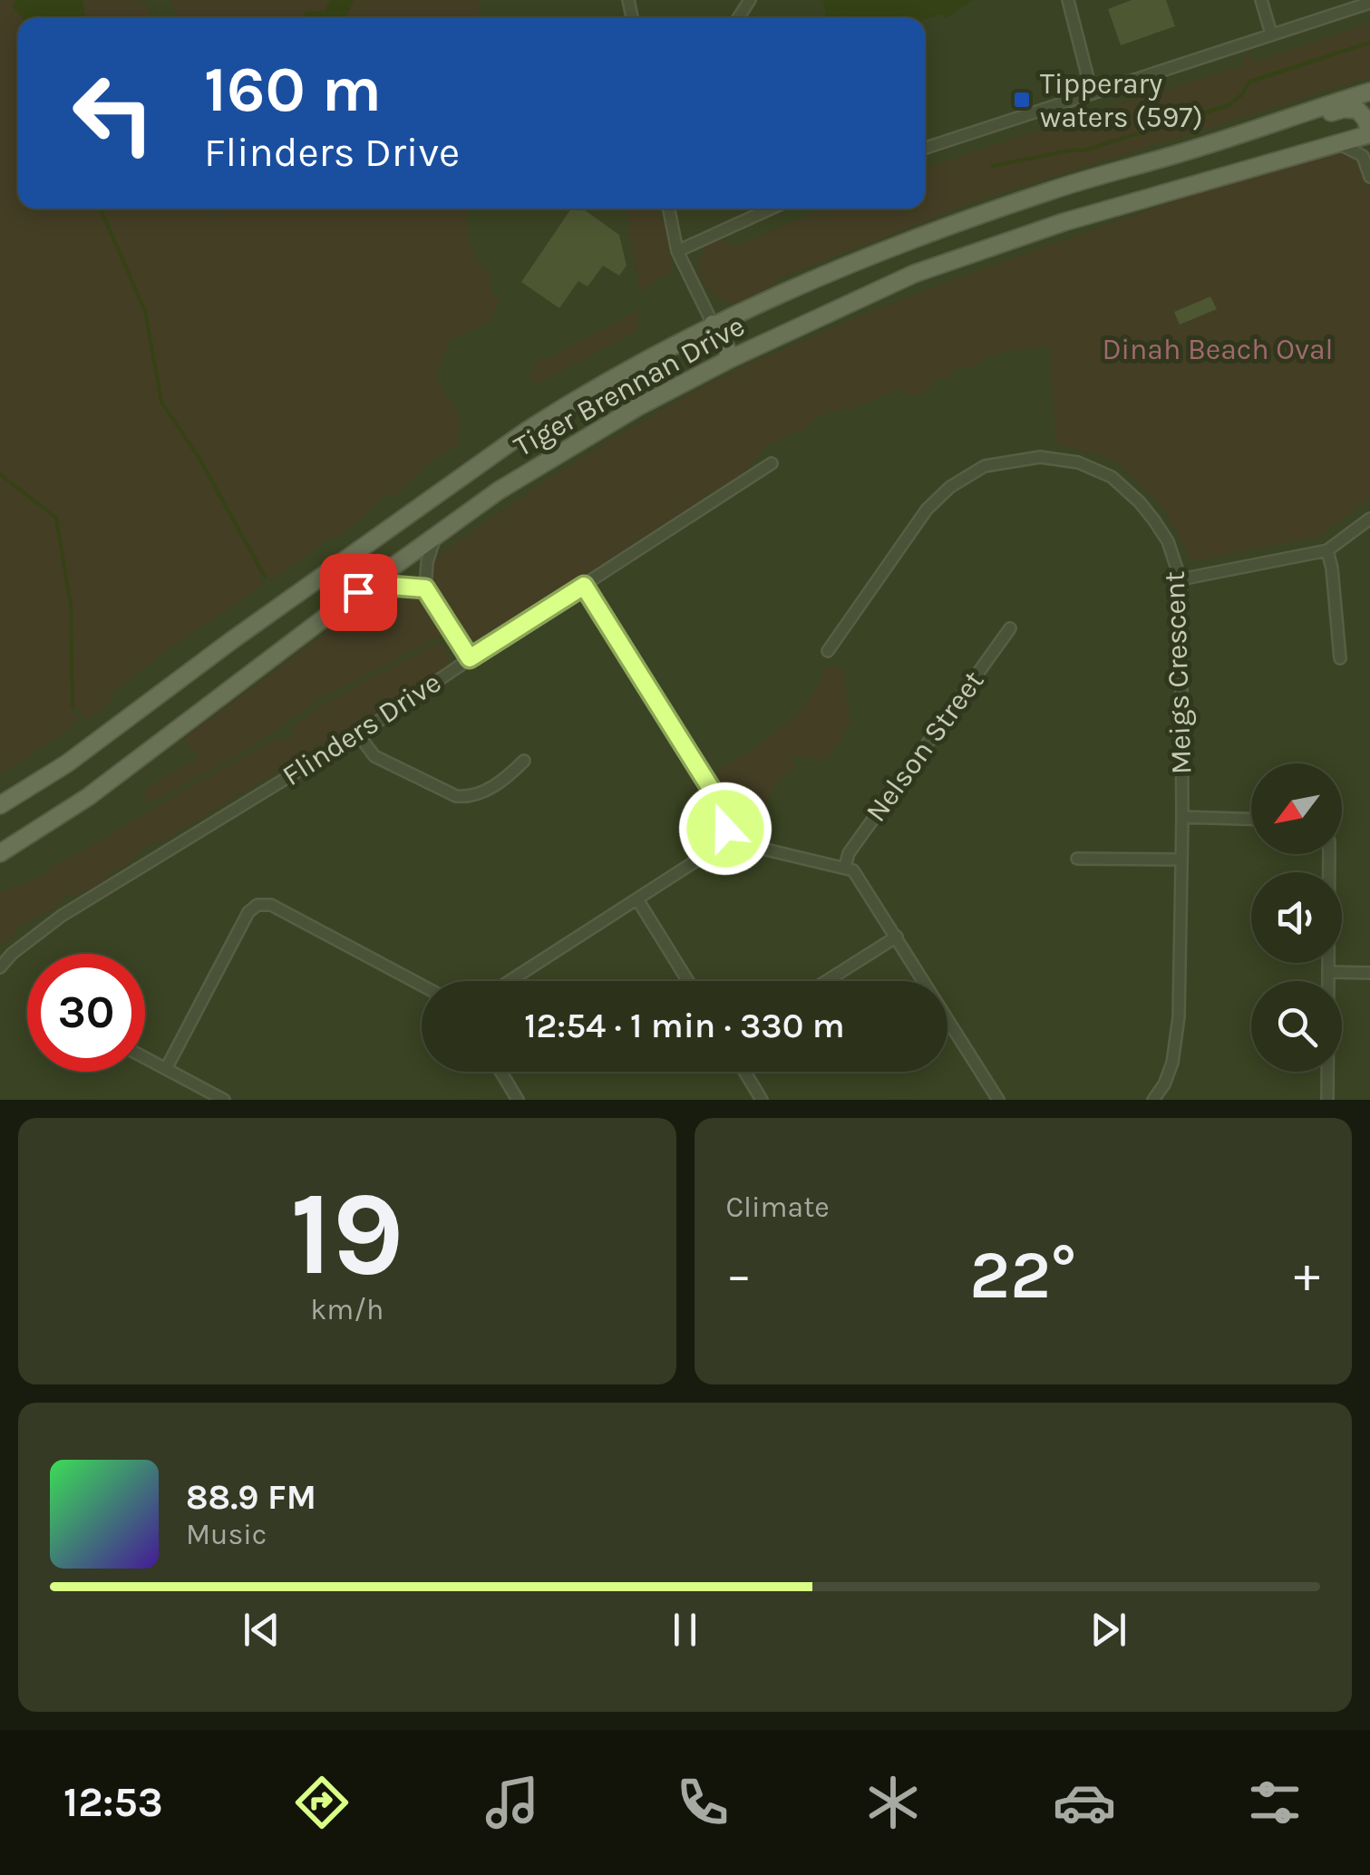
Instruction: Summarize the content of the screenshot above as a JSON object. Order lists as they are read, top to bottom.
{
  "streets": {
    "main road": ["Tiger Brennan Drive"],
    "street": ["Meigs Crescent", "Flinders Drive", "Nelson Street"]
  },
  "parks": ["Dinah Beach Oval"],
  "places": {
    "transit": ["Tipperary waters (597)"]
  },
  "north": "bottom left",
  "page": {
    "turn": ["160 m", "Flinders Drive"],
    "limit": "30",
    "trip": "12:54 · 1 min · 330 m",
    "tile": [
      ["19", "km/h"],
      "Climate"
    ],
    "heat": ["−", "22°", "+"],
    "song": ["88.9 FM", "Music"],
    "tabs": "12:53"
  }
}
